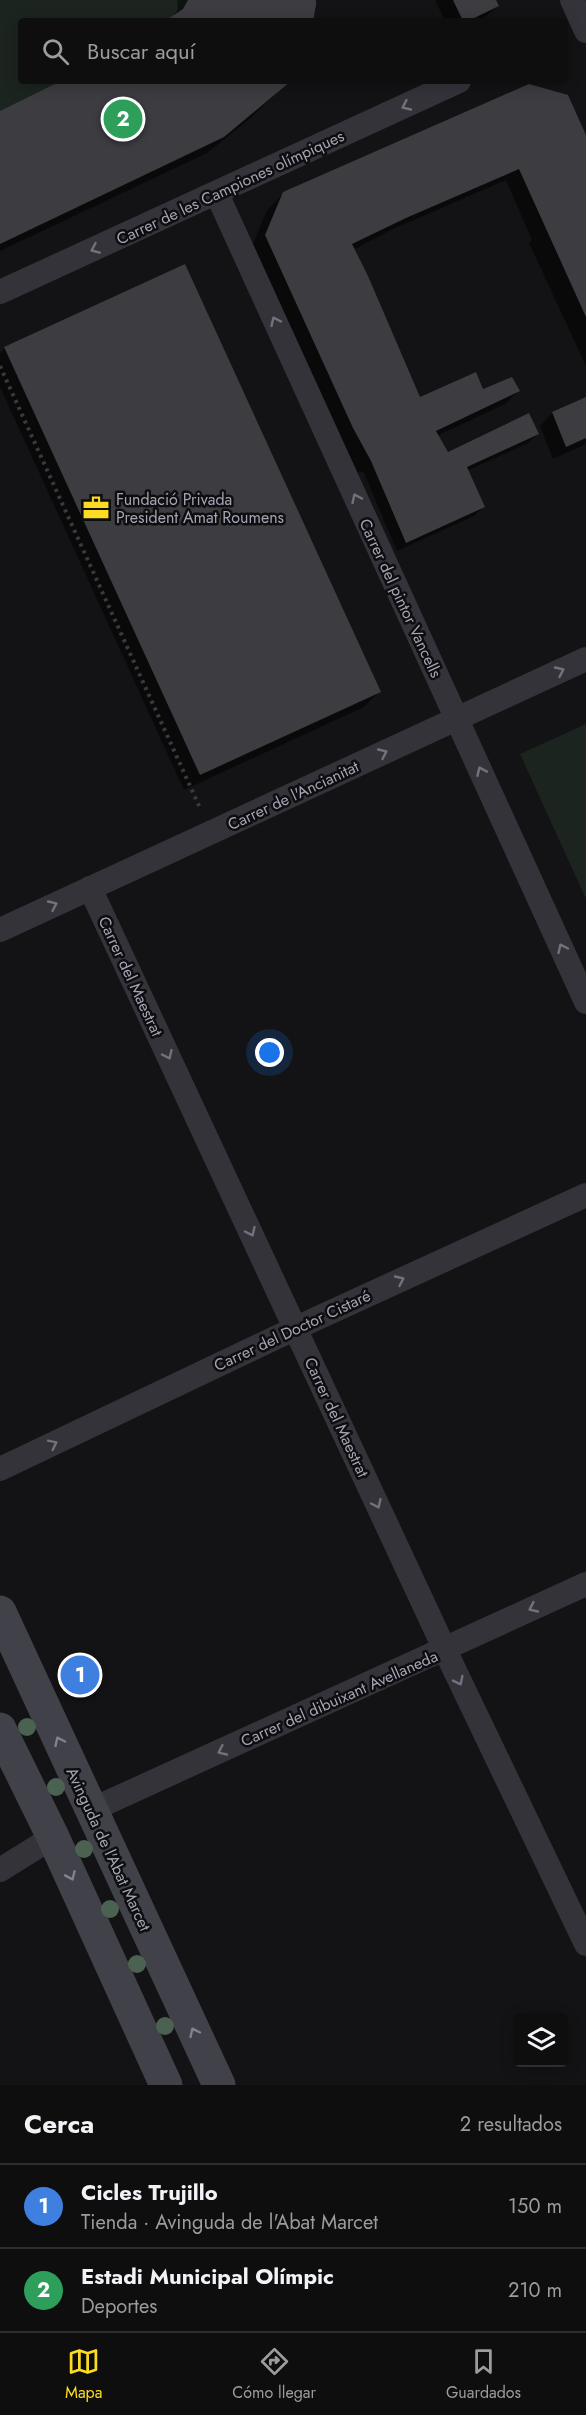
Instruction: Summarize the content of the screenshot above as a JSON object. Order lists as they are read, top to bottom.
{
  "streets": {
    "street": [
      "Carrer de les Campiones olímpiques",
      "Carrer del pintor Vancells",
      "Carrer de l'Ancianitat",
      "Carrer del Maestrat",
      "Carrer del Doctor Cistaré",
      "Carrer del dibuixant Avellaneda",
      "Avinguda de l'Abat Marcet"
    ]
  },
  "crossings": [
    ["Carrer de les Campiones olímpiques", "Carrer del pintor Vancells"],
    ["Carrer del pintor Vancells", "Carrer de l'Ancianitat"],
    ["Carrer de l'Ancianitat", "Carrer del Maestrat"],
    ["Carrer del Maestrat", "Carrer del Doctor Cistaré"],
    ["Carrer del Maestrat", "Carrer del dibuixant Avellaneda"],
    ["Carrer del dibuixant Avellaneda", "Avinguda de l'Abat Marcet"]
  ],
  "one_way": [
    "Carrer de les Campiones olímpiques",
    "Carrer del pintor Vancells",
    "Carrer de l'Ancianitat",
    "Carrer del Maestrat",
    "Carrer del Doctor Cistaré",
    "Carrer del dibuixant Avellaneda"
  ],
  "places": {
    "office": ["Fundació Privada President Amat Roumens"]
  },
  "page": {
    "search": "Buscar aquí",
    "pins": ["2", "1"],
    "heading": ["Cerca", "2 resultados"],
    "list": [
      {
        "mark": "1",
        "name": "Cicles Trujillo",
        "note": "Tienda · Avinguda de l'Abat Marcet",
        "value": "150 m"
      },
      {
        "mark": "2",
        "name": "Estadi Municipal Olímpic",
        "note": "Deportes",
        "value": "210 m"
      }
    ],
    "nav": ["Mapa", "Cómo llegar", "Guardados"]
  }
}
